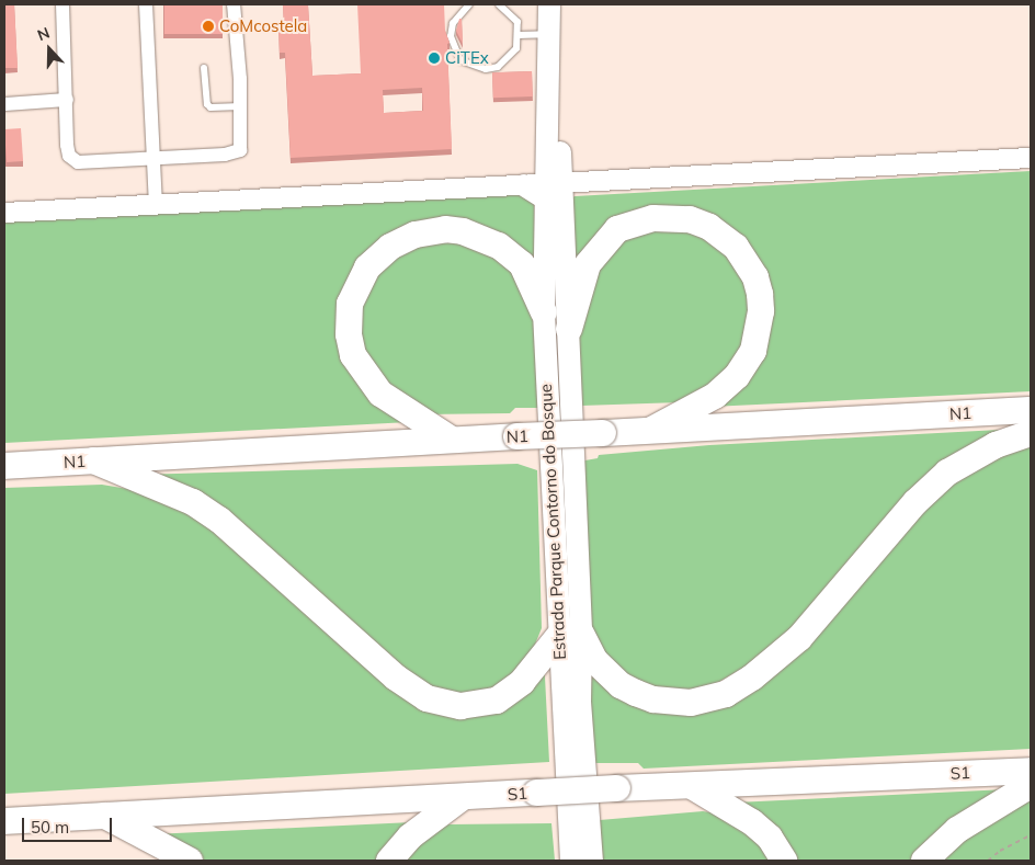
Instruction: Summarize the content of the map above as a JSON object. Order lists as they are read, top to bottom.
{
  "streets": {
    "highway": ["N1", "S1"],
    "main road": ["Estrada Parque Contorno do Bosque"]
  },
  "places": ["CoMcostela", "CiTEx"],
  "scale_bar": "50 m",
  "north": "top"
}
